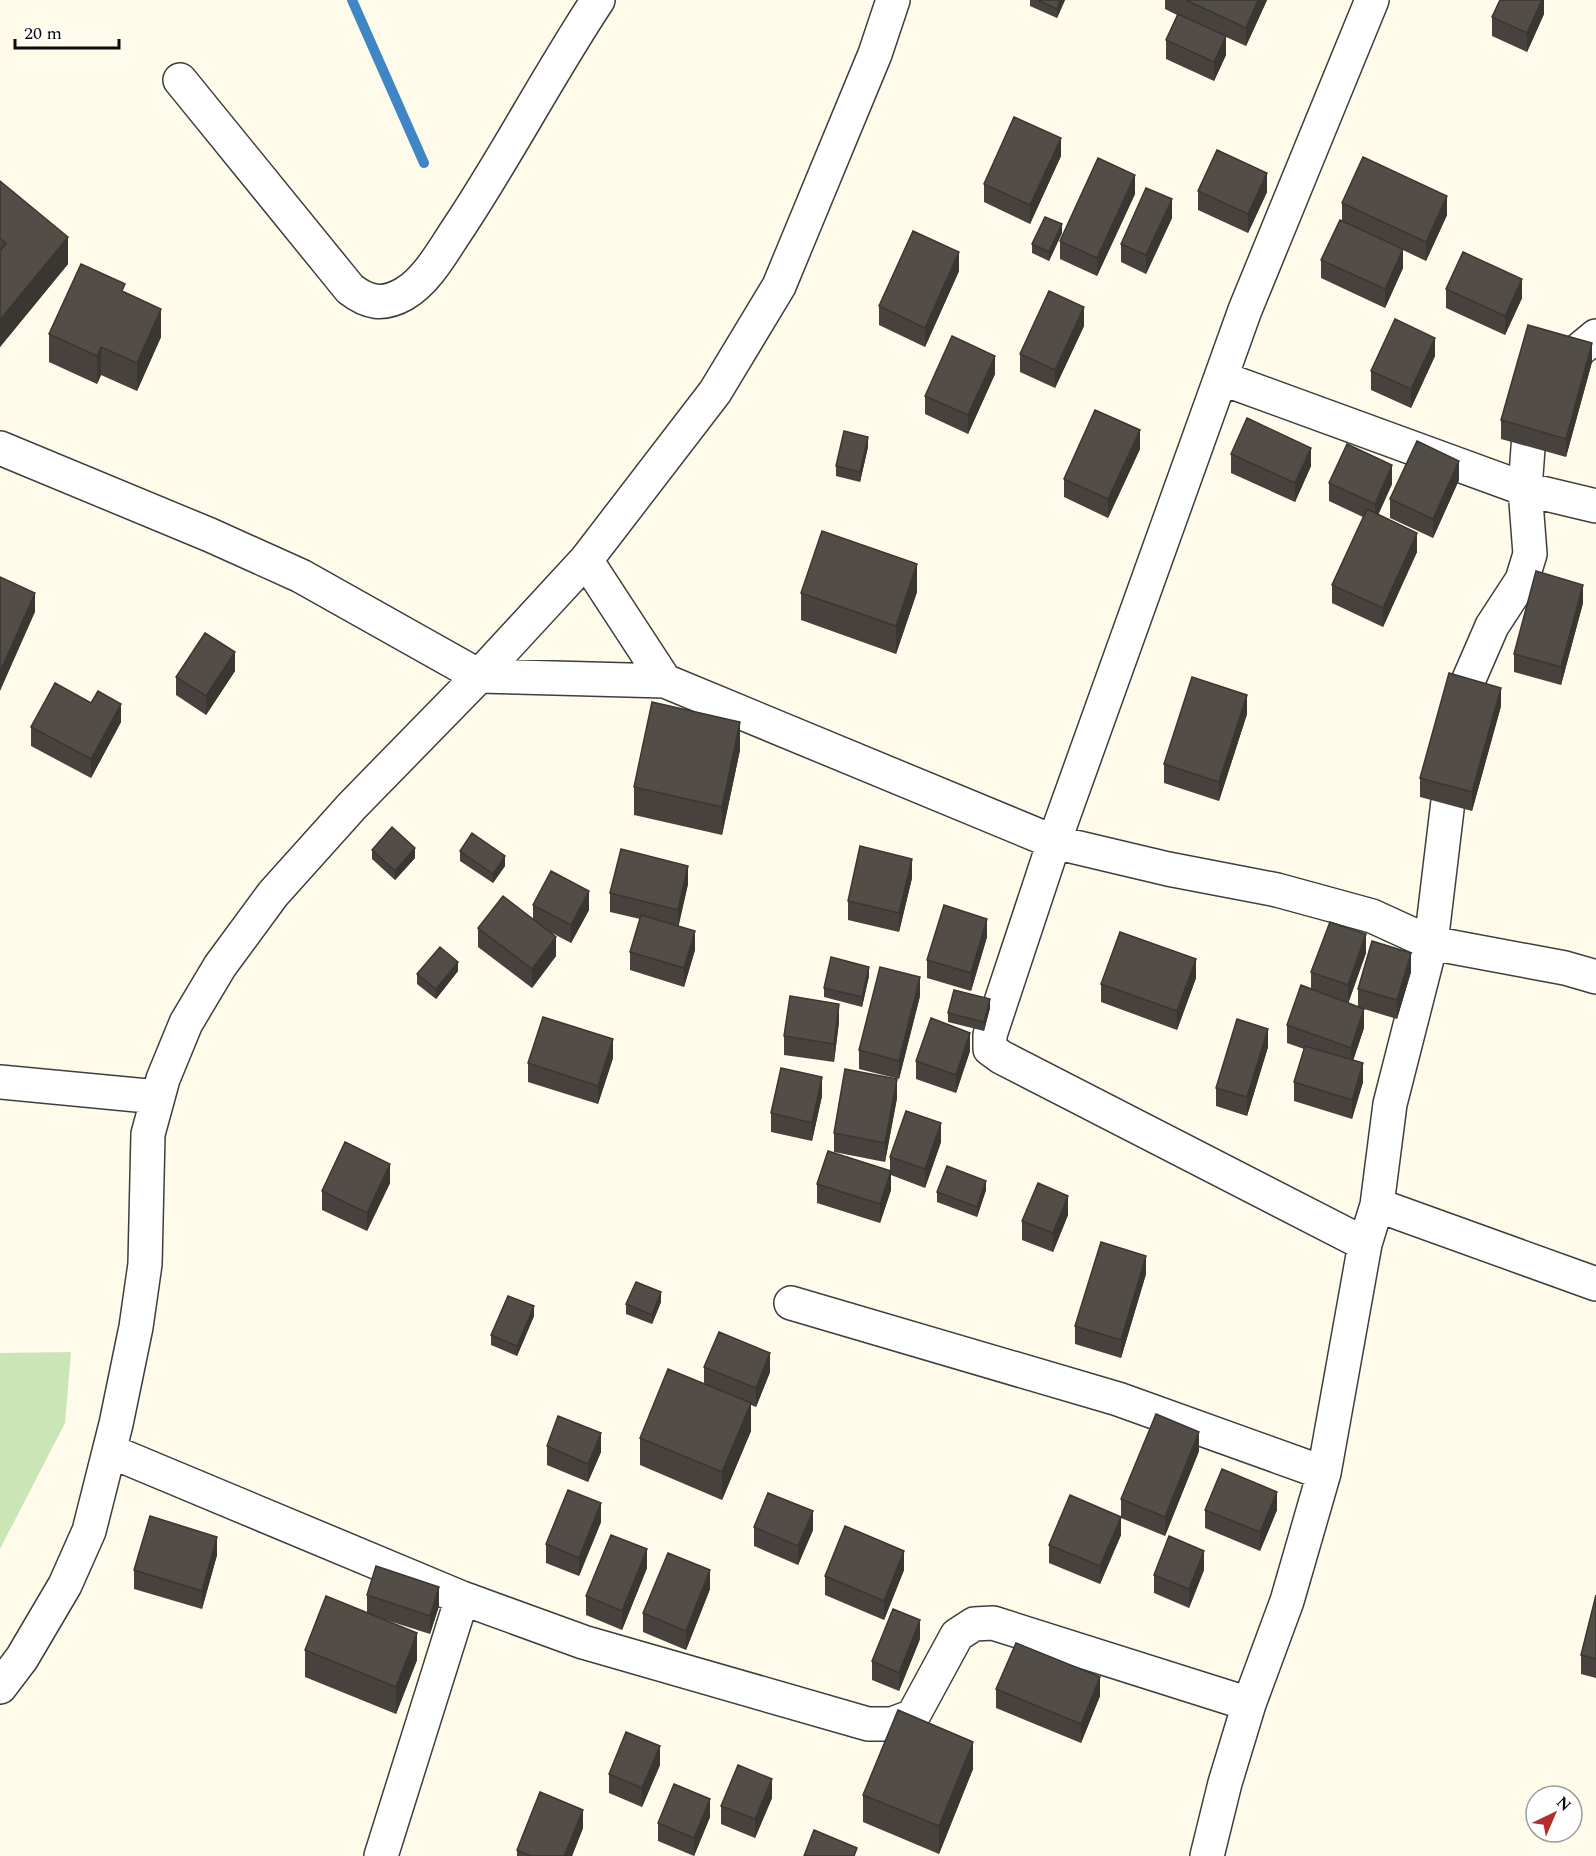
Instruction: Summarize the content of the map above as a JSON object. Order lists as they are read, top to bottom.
{
  "scale_bar": "20 m",
  "north": "top right"
}
